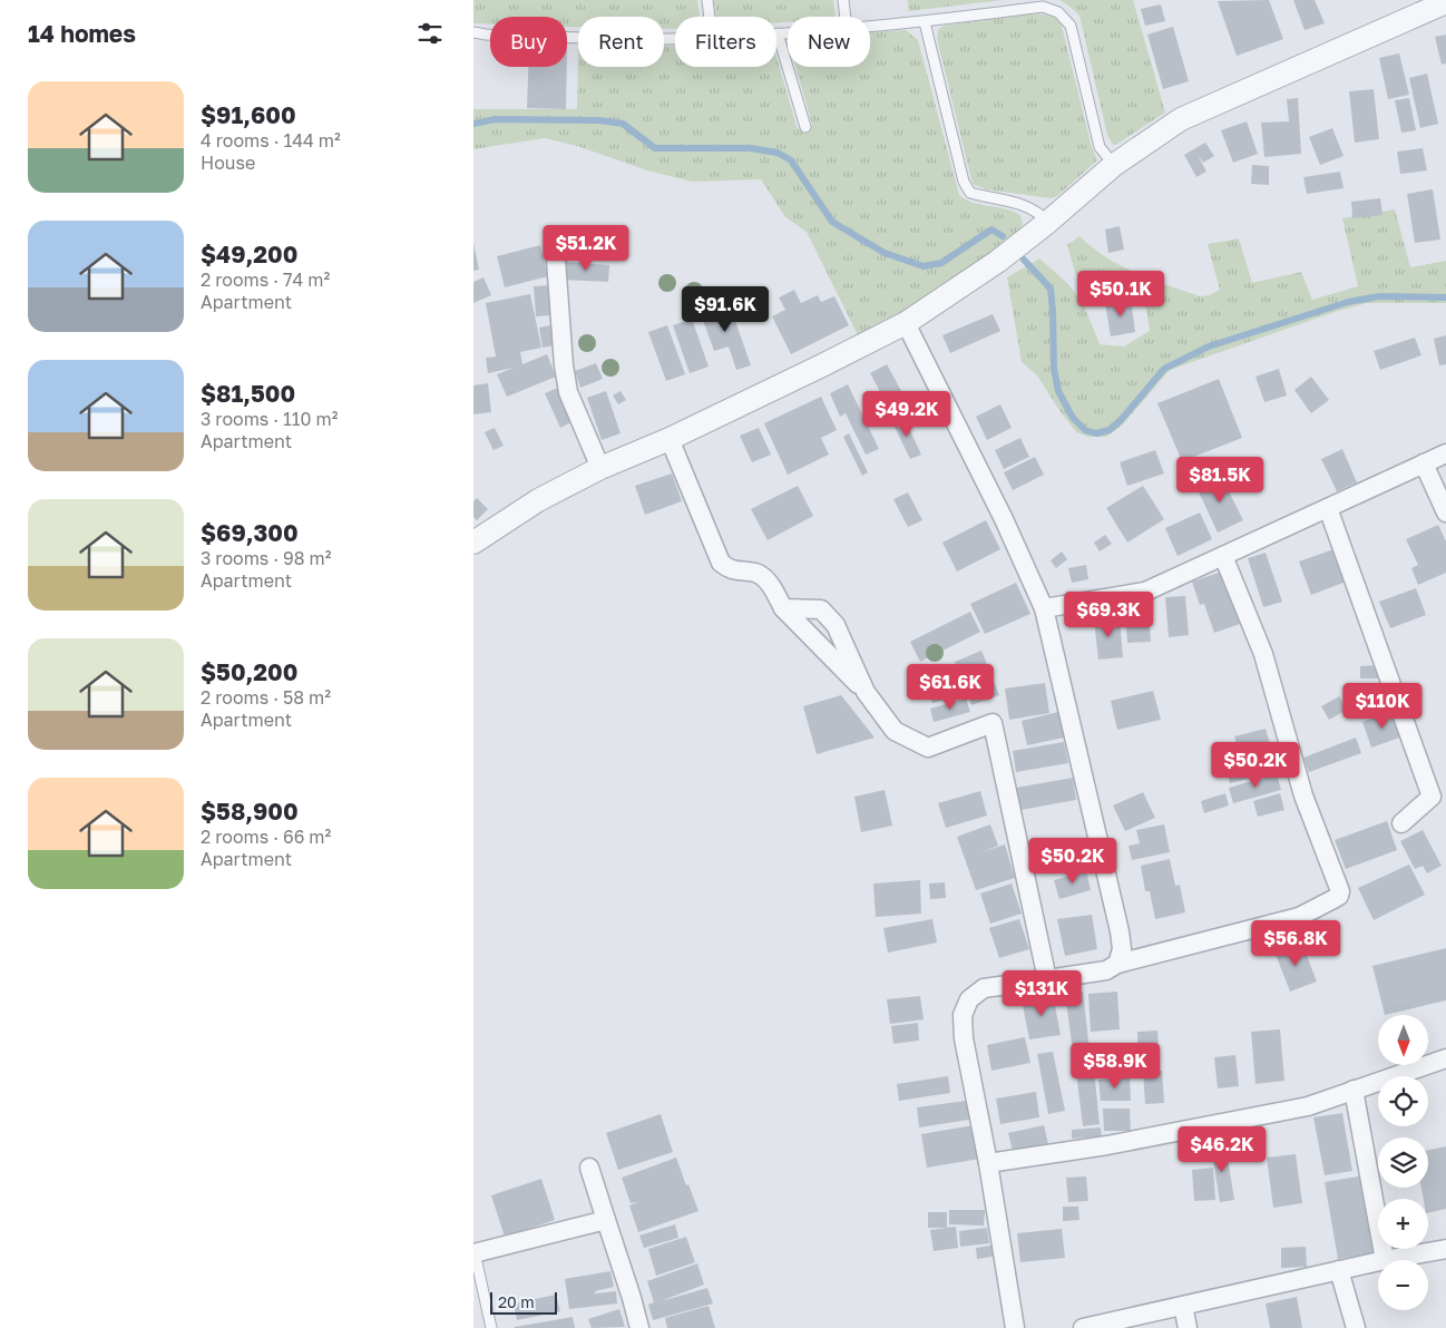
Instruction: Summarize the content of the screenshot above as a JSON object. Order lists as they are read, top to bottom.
{
  "scale_bar": "20 m",
  "north": "bottom",
  "page": {
    "heading": "14 homes",
    "chip": [
      "Buy",
      "Rent",
      "Filters",
      "New"
    ],
    "list": [
      {
        "name": "$91,600",
        "note": "4 rooms · 144 m² · House"
      },
      {
        "name": "$49,200",
        "note": "2 rooms · 74 m² · Apartment"
      },
      {
        "name": "$81,500",
        "note": "3 rooms · 110 m² · Apartment"
      },
      {
        "name": "$69,300",
        "note": "3 rooms · 98 m² · Apartment"
      },
      {
        "name": "$50,200",
        "note": "2 rooms · 58 m² · Apartment"
      },
      {
        "name": "$58,900",
        "note": "2 rooms · 66 m² · Apartment"
      }
    ],
    "price": [
      "$51.2K",
      "$50.1K",
      "$91.6K",
      "$49.2K",
      "$81.5K",
      "$69.3K",
      "$61.6K",
      "$110K",
      "$50.2K",
      "$50.2K",
      "$56.8K",
      "$131K",
      "$58.9K",
      "$46.2K"
    ],
    "map_buttons": ["+", "−"],
    "scale": "20 m"
  }
}
